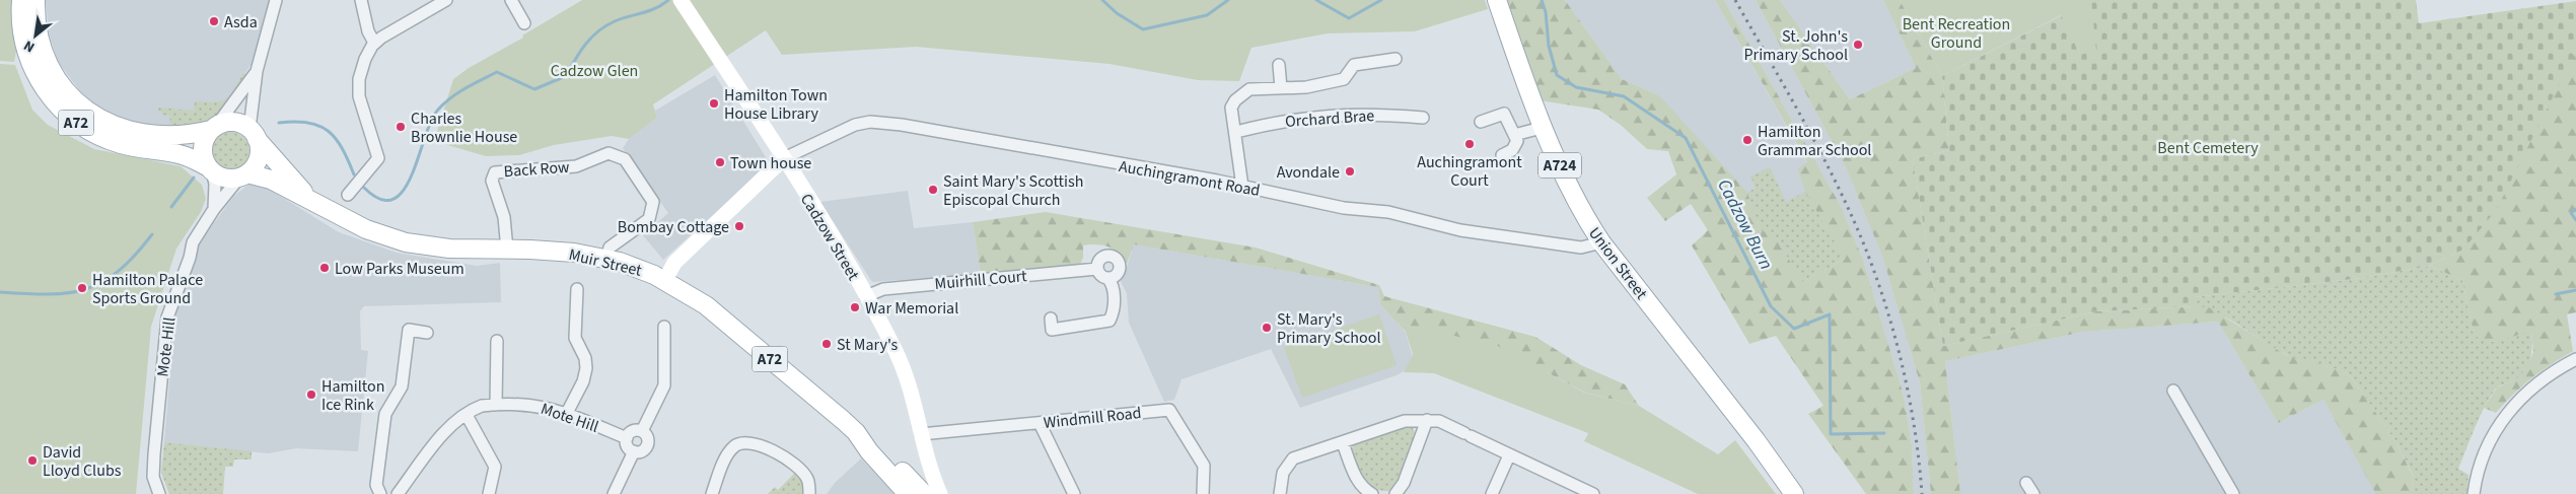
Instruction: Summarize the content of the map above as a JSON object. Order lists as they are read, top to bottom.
{
  "streets": {
    "main road": [
      "A72",
      "A724",
      "Cadzow Street",
      "Muir Street",
      "Union Street"
    ],
    "street": [
      "Orchard Brae",
      "Back Row",
      "Auchingramont Road",
      "Muirhill Court",
      "Mote Hill",
      "Windmill Road"
    ]
  },
  "crossings": [
    ["Orchard Brae", "Auchingramont Road"],
    ["A72", "Muir Street"],
    ["A72", "Mote Hill"],
    ["Back Row", "Muir Street"],
    ["Auchingramont Road", "Cadzow Street"],
    ["Auchingramont Road", "Union Street"],
    ["Cadzow Street", "Muirhill Court"],
    ["Cadzow Street", "Windmill Road"],
    ["Muir Street", "Mote Hill"]
  ],
  "water": ["Cadzow Burn"],
  "parks": ["Bent Recreation Ground", "Cadzow Glen", "Bent Cemetery"],
  "places": [
    "Asda",
    "St. John's Primary School",
    "Hamilton Town House Library",
    "Charles Brownlie House",
    "Hamilton Grammar School",
    "Auchingramont Court",
    "Town house",
    "Avondale",
    "Saint Mary's Scottish Episcopal Church",
    "Bombay Cottage",
    "Low Parks Museum",
    "Hamilton Palace Sports Ground",
    "War Memorial",
    "St. Mary's Primary School",
    "St Mary's",
    "Hamilton Ice Rink",
    "David Lloyd Clubs"
  ],
  "north": "bottom left"
}
